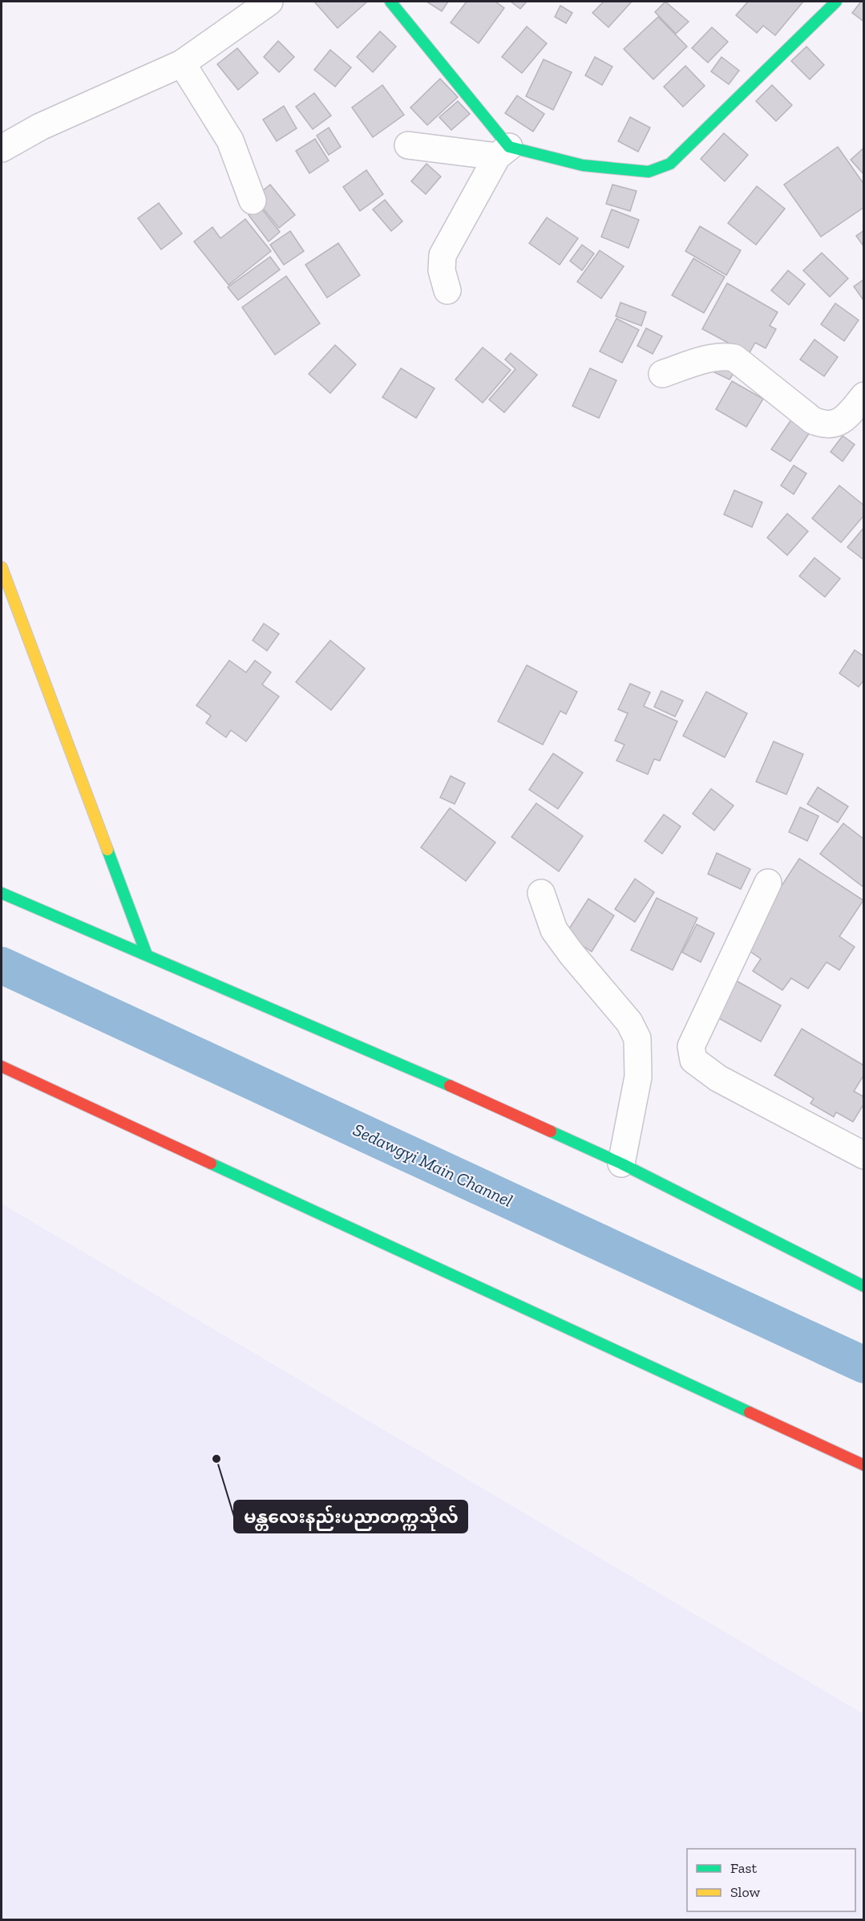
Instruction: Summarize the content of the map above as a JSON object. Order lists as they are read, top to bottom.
{
  "water": ["Sedawgyi Main Channel"],
  "places": ["မန္တလေးနည်းပညာတက္ကသိုလ်"],
  "legend": ["Fast", "Slow"]
}
